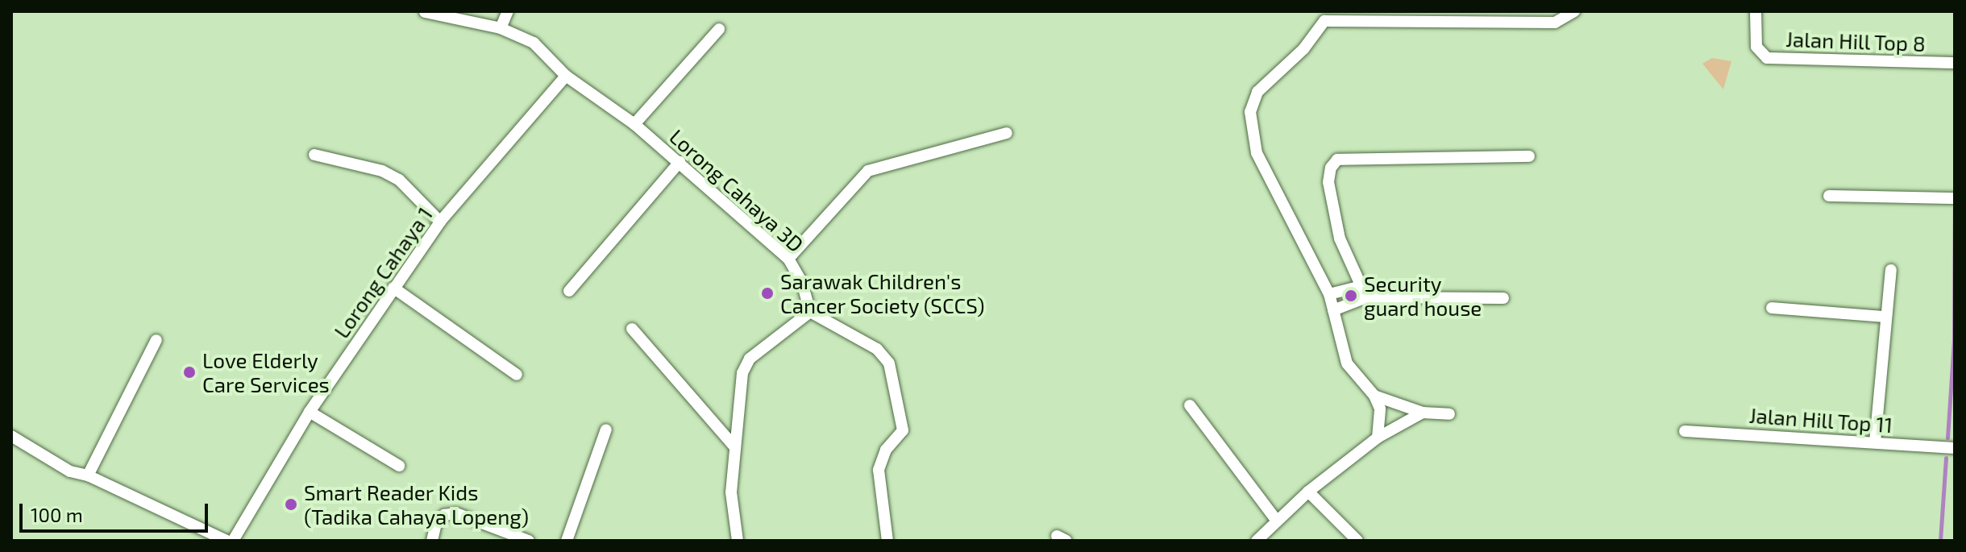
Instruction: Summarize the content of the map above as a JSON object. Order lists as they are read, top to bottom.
{
  "streets": {
    "street": [
      "Jalan Hill Top 8",
      "Lorong Cahaya 3D",
      "Lorong Cahaya 1",
      "Jalan Hill Top 11"
    ]
  },
  "crossings": [
    ["Lorong Cahaya 3D", "Lorong Cahaya 1"]
  ],
  "places": [
    "Sarawak Children's Cancer Society (SCCS)",
    "Security guard house",
    "Love Elderly Care Services",
    "Smart Reader Kids (Tadika Cahaya Lopeng)"
  ],
  "scale_bar": "100 m"
}
